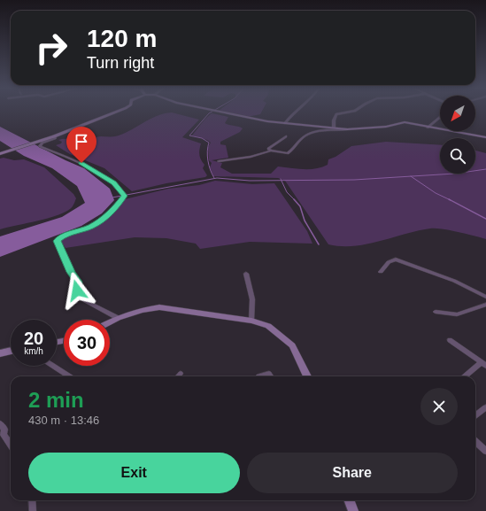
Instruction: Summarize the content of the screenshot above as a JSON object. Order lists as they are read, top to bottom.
{
  "north": "bottom left",
  "page": {
    "turn": ["120 m", "Turn right"],
    "speed": "20 km/h",
    "limit": "30",
    "heading": ["2 min", "430 m · 13:46"],
    "buttons": ["Exit", "Share"]
  }
}
